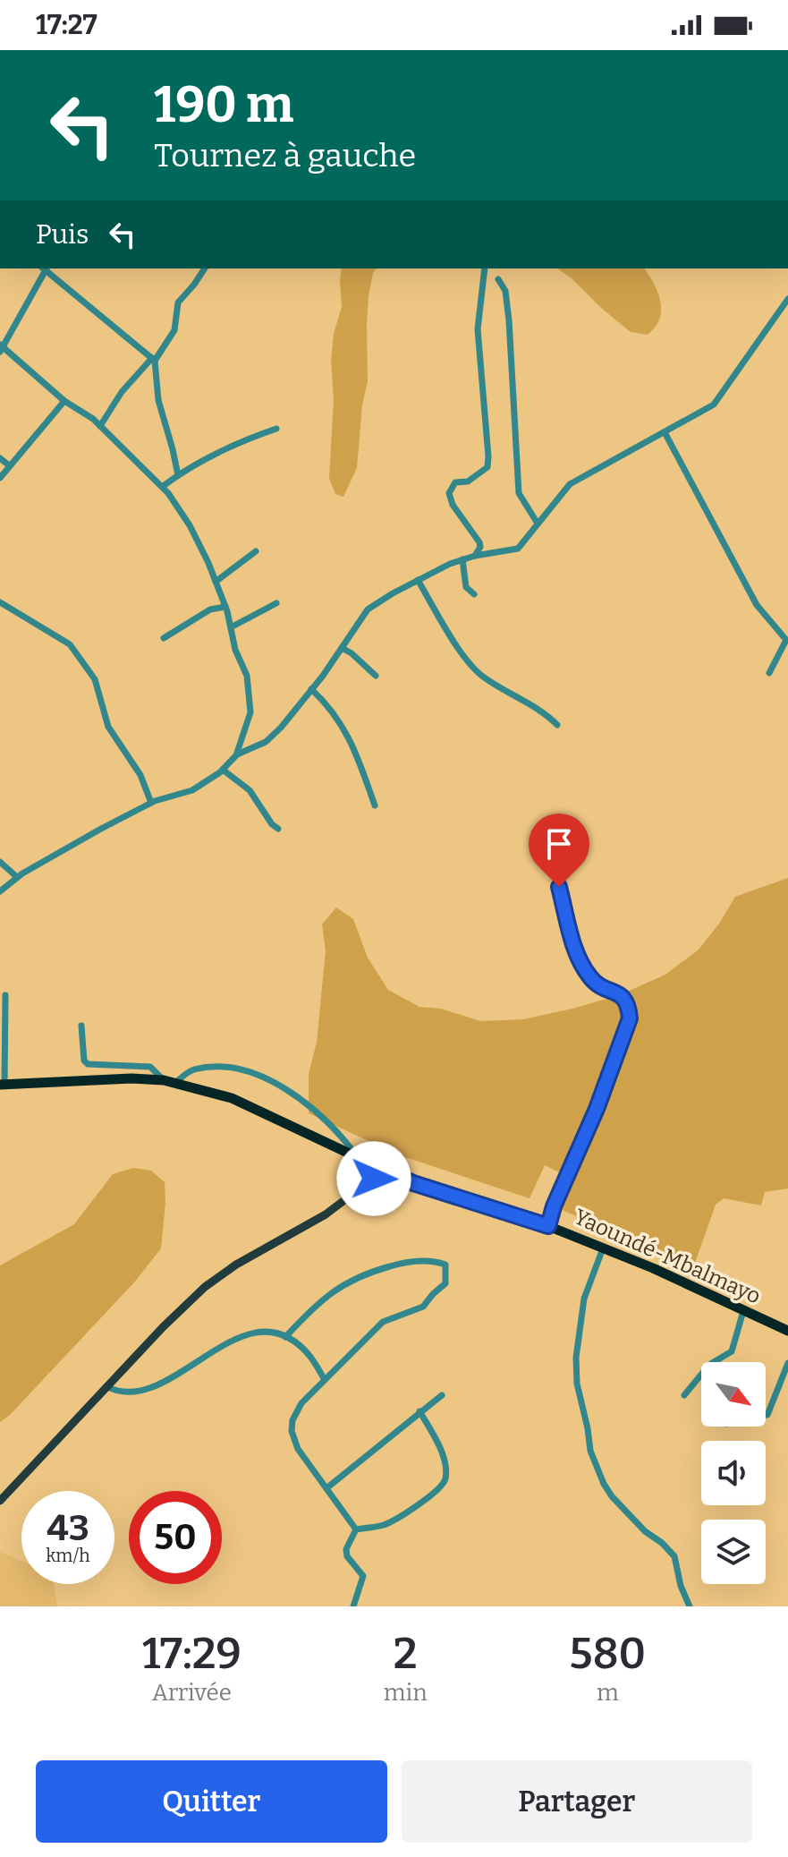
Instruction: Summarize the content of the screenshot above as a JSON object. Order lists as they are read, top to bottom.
{
  "streets": {
    "highway": ["Yaoundé-Mbalmayo"]
  },
  "north": "bottom right",
  "page": {
    "status": "17:27",
    "turn": ["190 m", "Tournez à gauche"],
    "then": "Puis",
    "speed": "43 km/h",
    "limit": "50",
    "eta": [
      "17:29",
      "Arrivée",
      "2",
      "min",
      "580",
      "m"
    ],
    "buttons": ["Quitter", "Partager"]
  }
}
